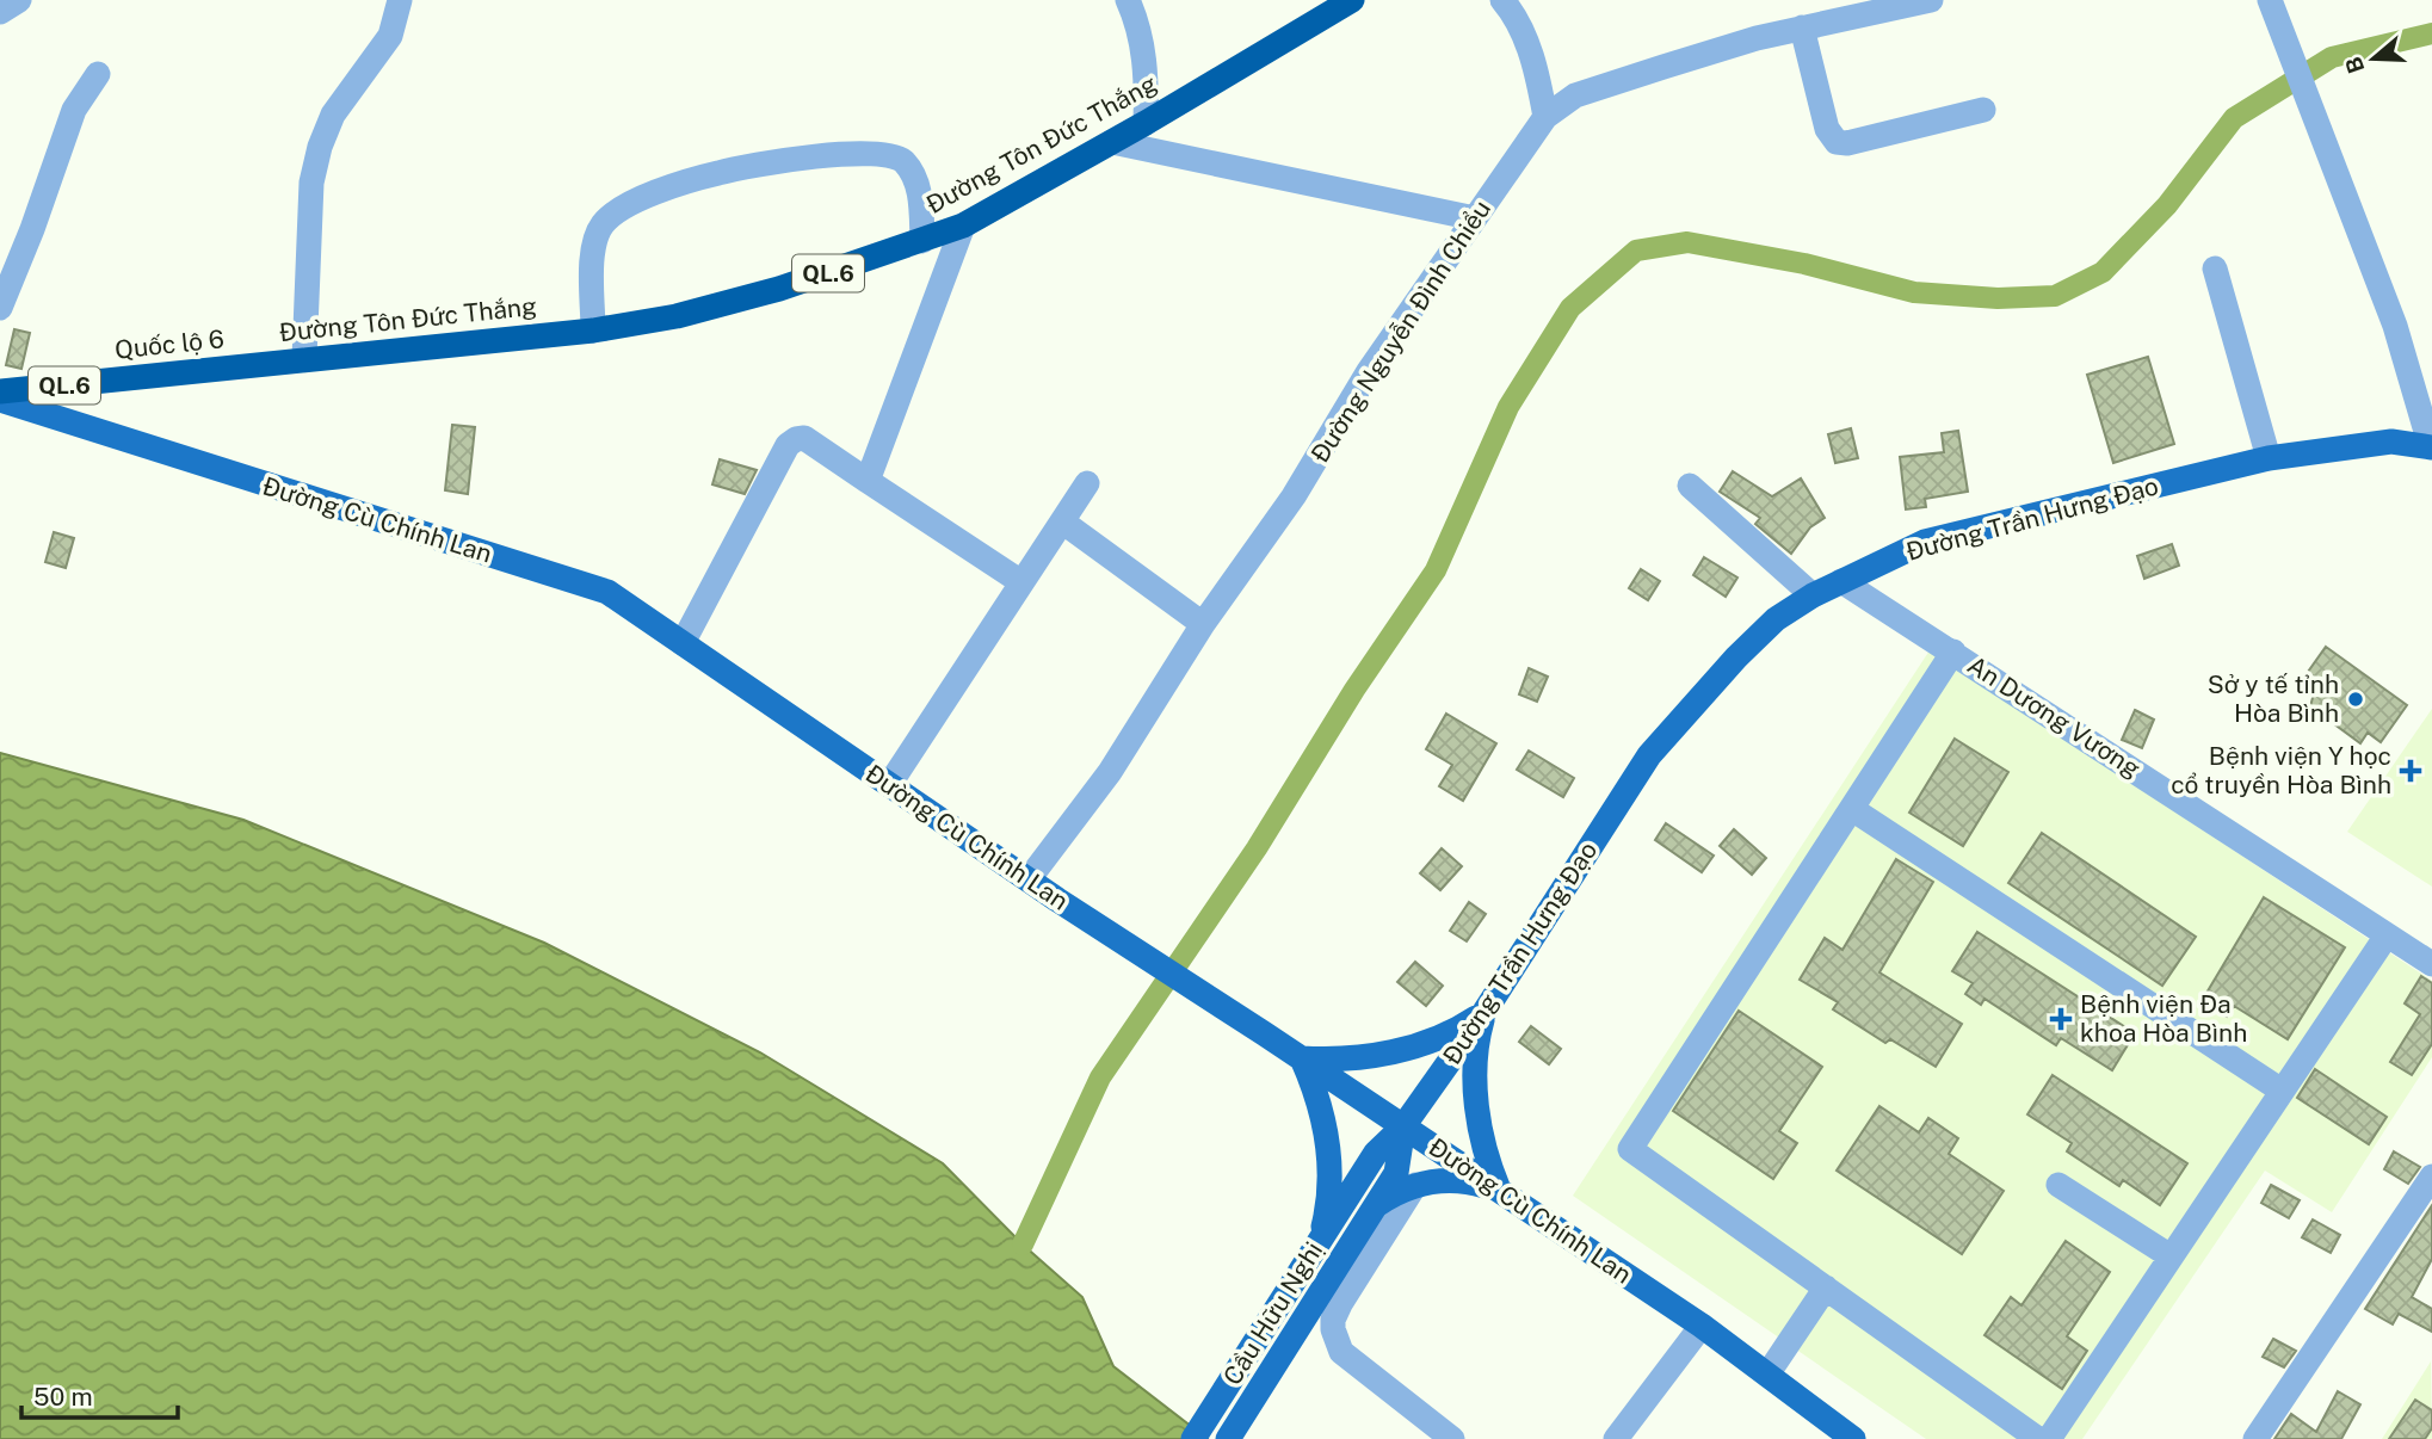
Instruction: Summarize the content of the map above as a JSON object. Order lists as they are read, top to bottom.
{
  "streets": {
    "highway": ["Đường Tôn Đức Thắng", "QL.6", "Quốc lộ 6"],
    "main road": ["Đường Trần Hưng Đạo", "Đường Cù Chính Lan", "Cầu Hữu Nghị"],
    "street": ["Đường Nguyễn Đình Chiểu", "An Dương Vương"]
  },
  "crossings": [
    ["Đường Tôn Đức Thắng", "Quốc lộ 6"],
    ["Đường Nguyễn Đình Chiểu", "Đường Cù Chính Lan"],
    ["Đường Trần Hưng Đạo", "Đường Cù Chính Lan"],
    ["Đường Trần Hưng Đạo", "An Dương Vương"],
    ["Đường Trần Hưng Đạo", "Cầu Hữu Nghị"],
    ["Đường Cù Chính Lan", "Cầu Hữu Nghị"]
  ],
  "places": {
    "other": ["Sở y tế tỉnh Hòa Bình"],
    "health": ["Bệnh viện Y học cổ truyền Hòa Bình", "Bệnh viện Đa khoa Hòa Bình"]
  },
  "scale_bar": "50 m",
  "north": "left"
}
